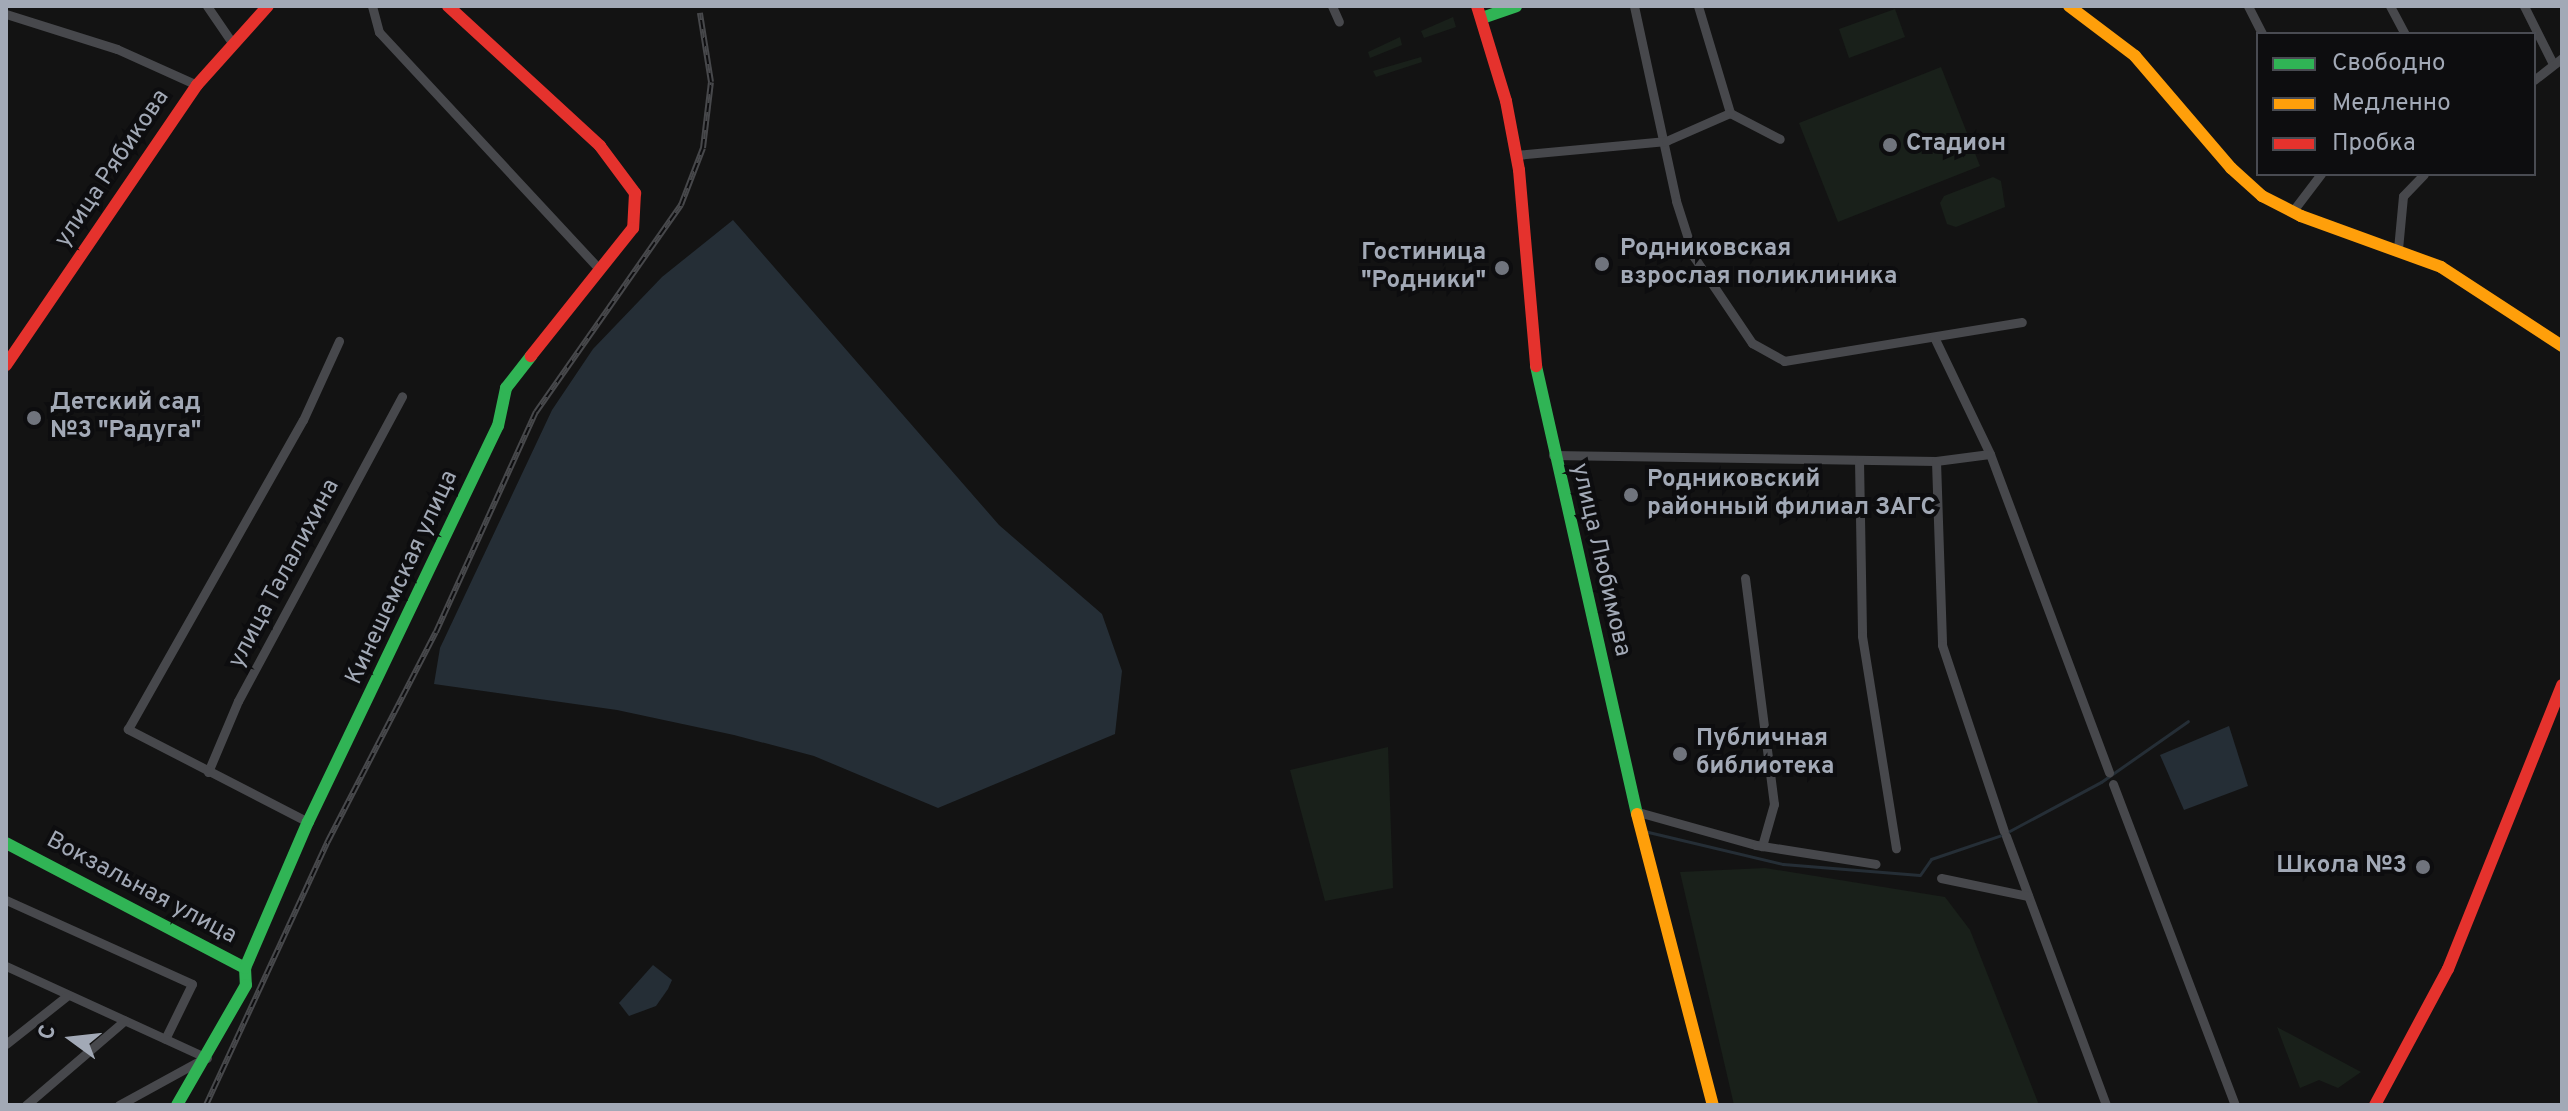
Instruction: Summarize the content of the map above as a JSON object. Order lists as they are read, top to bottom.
{
  "streets": {
    "street": [
      "улица Рябикова",
      "улица Любимова",
      "улица Талалихина",
      "Кинешемская улица",
      "Вокзальная улица"
    ]
  },
  "crossings": [
    ["Кинешемская улица", "Вокзальная улица"]
  ],
  "places": [
    "Стадион",
    "Родниковская взрослая поликлиника",
    "Гостиница \"Родники\"",
    "Детский сад №3 \"Радуга\"",
    "Родниковский районный филиал ЗАГС",
    "Публичная библиотека",
    "Школа №3"
  ],
  "legend": ["Свободно", "Медленно", "Пробка"],
  "north": "left"
}
